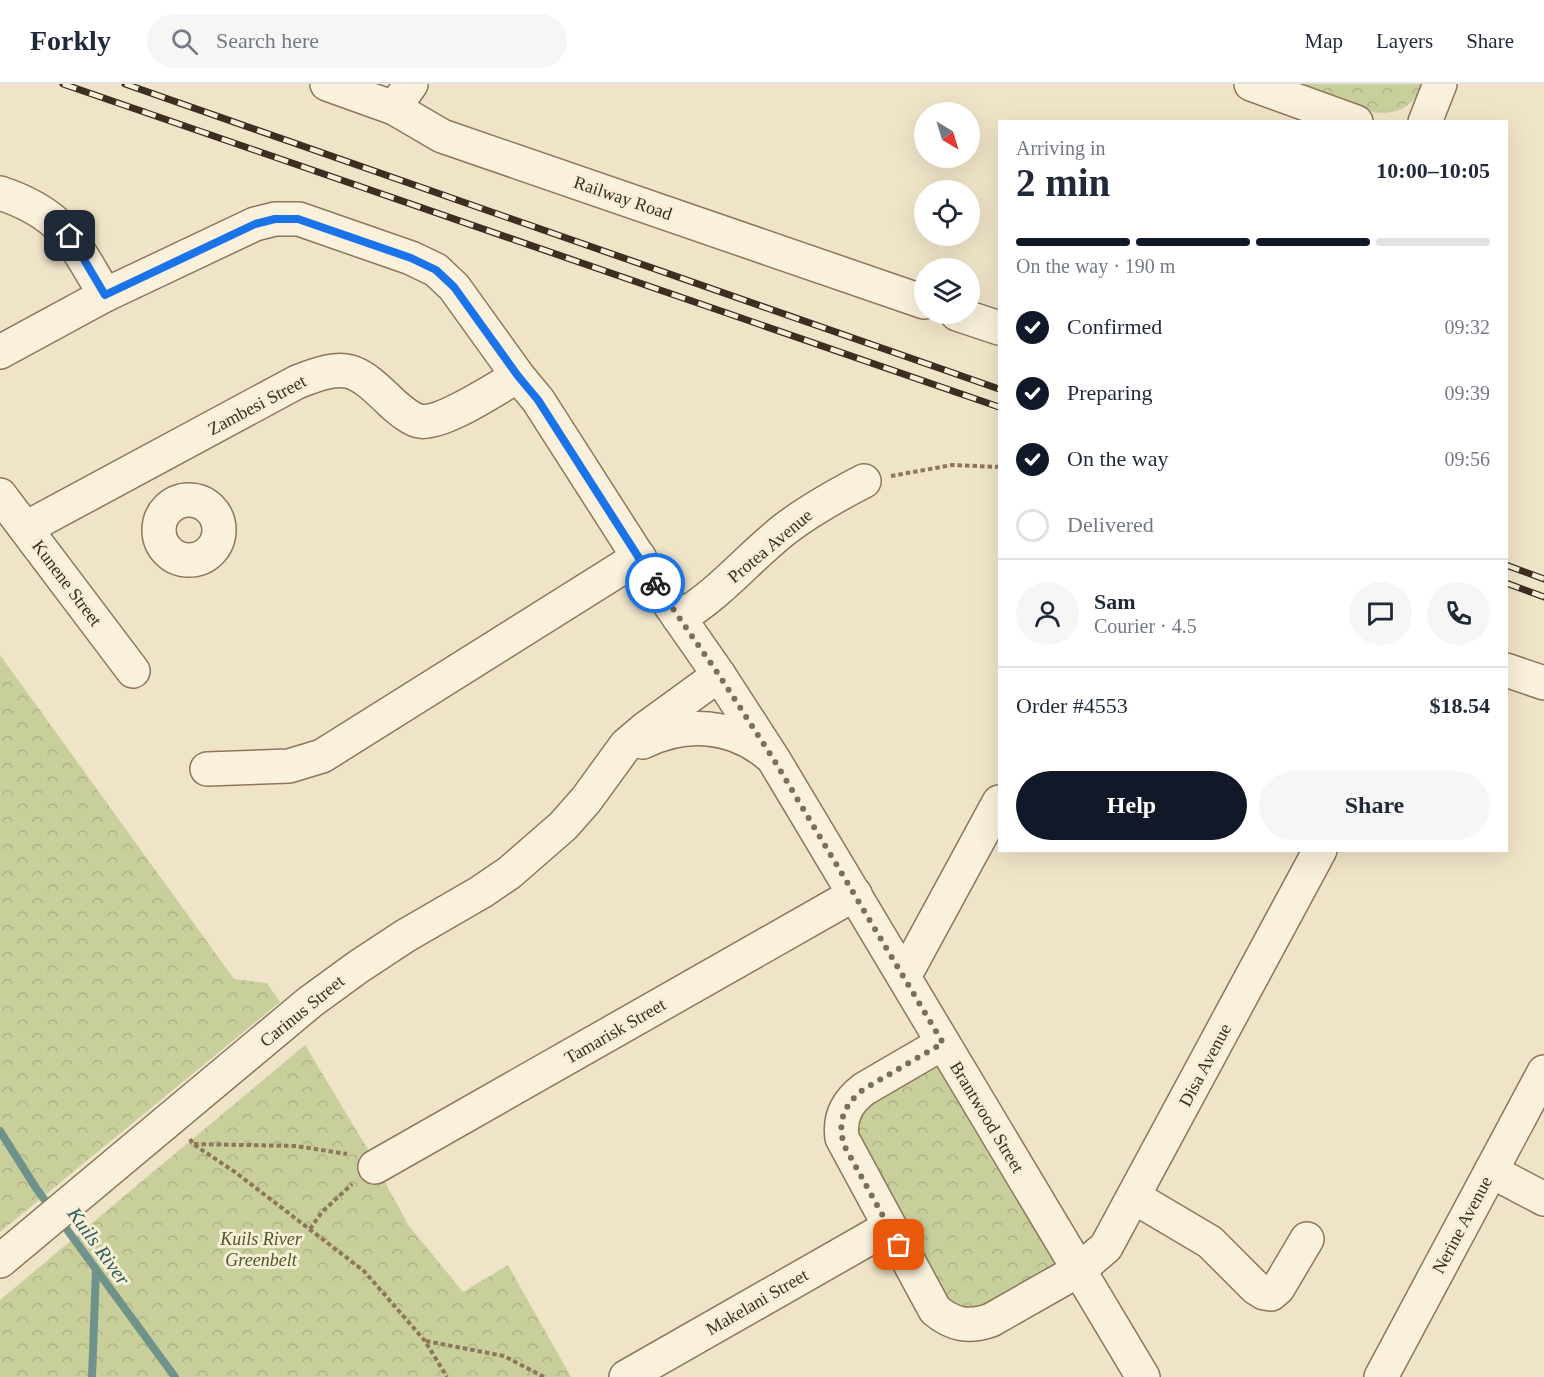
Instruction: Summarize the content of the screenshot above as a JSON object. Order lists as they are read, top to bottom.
{
  "streets": {
    "street": [
      "Railway Road",
      "Zambesi Street",
      "Protea Avenue",
      "Kunene Street",
      "Carinus Street",
      "Tamarisk Street",
      "Disa Avenue",
      "Brantwood Street",
      "Nerine Avenue",
      "Makelani Street"
    ]
  },
  "crossings": [
    ["Zambesi Street", "Kunene Street"],
    ["Zambesi Street", "Brantwood Street"],
    ["Protea Avenue", "Brantwood Street"],
    ["Carinus Street", "Brantwood Street"],
    ["Tamarisk Street", "Brantwood Street"],
    ["Disa Avenue", "Brantwood Street"]
  ],
  "water": ["Kuils River"],
  "parks": ["Kuils River Greenbelt"],
  "north": "bottom right",
  "page": {
    "header": "Forkly",
    "search": "Search here",
    "nav": ["Map", "Layers", "Share"],
    "heading": ["2 min", "Arriving in", "10:00–10:05"],
    "panel": [
      "Sam",
      "Courier · 4.5",
      "Order #4553",
      "$18.54"
    ],
    "bar": "On the way · 190 m",
    "list": [
      ["Confirmed", "09:32"],
      ["Preparing", "09:39"],
      ["On the way", "09:56"],
      "Delivered"
    ],
    "buttons": ["Help", "Share"]
  }
}
